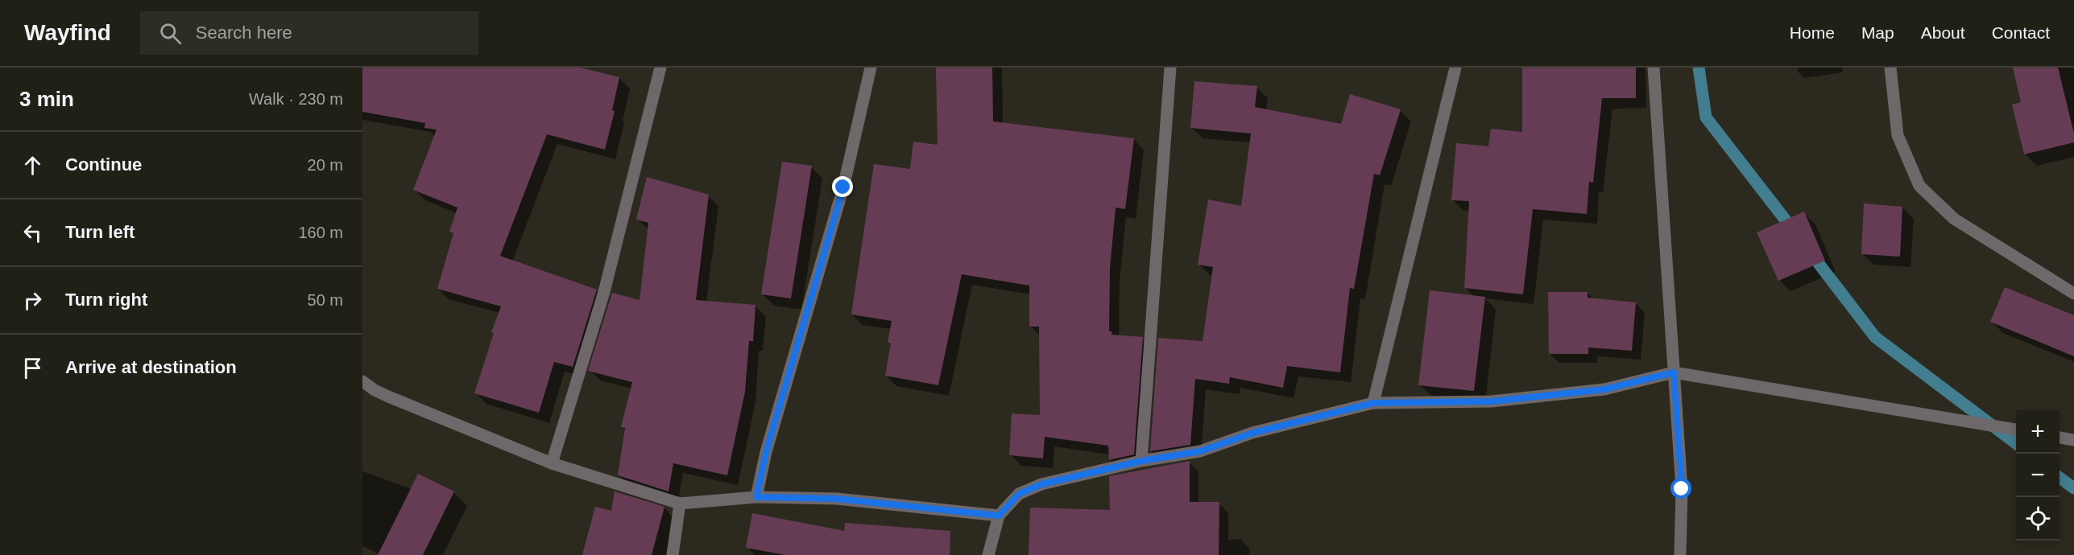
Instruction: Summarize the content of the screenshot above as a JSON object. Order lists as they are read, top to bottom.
{
  "page": {
    "header": "Wayfind",
    "search": "Search here",
    "nav": [
      "Home",
      "Map",
      "About",
      "Contact"
    ],
    "heading": ["3 min", "Walk · 230 m"],
    "list": [
      ["Continue", "20 m"],
      ["Turn left", "160 m"],
      ["Turn right", "50 m"],
      "Arrive at destination"
    ],
    "map_buttons": ["+", "−"]
  }
}
